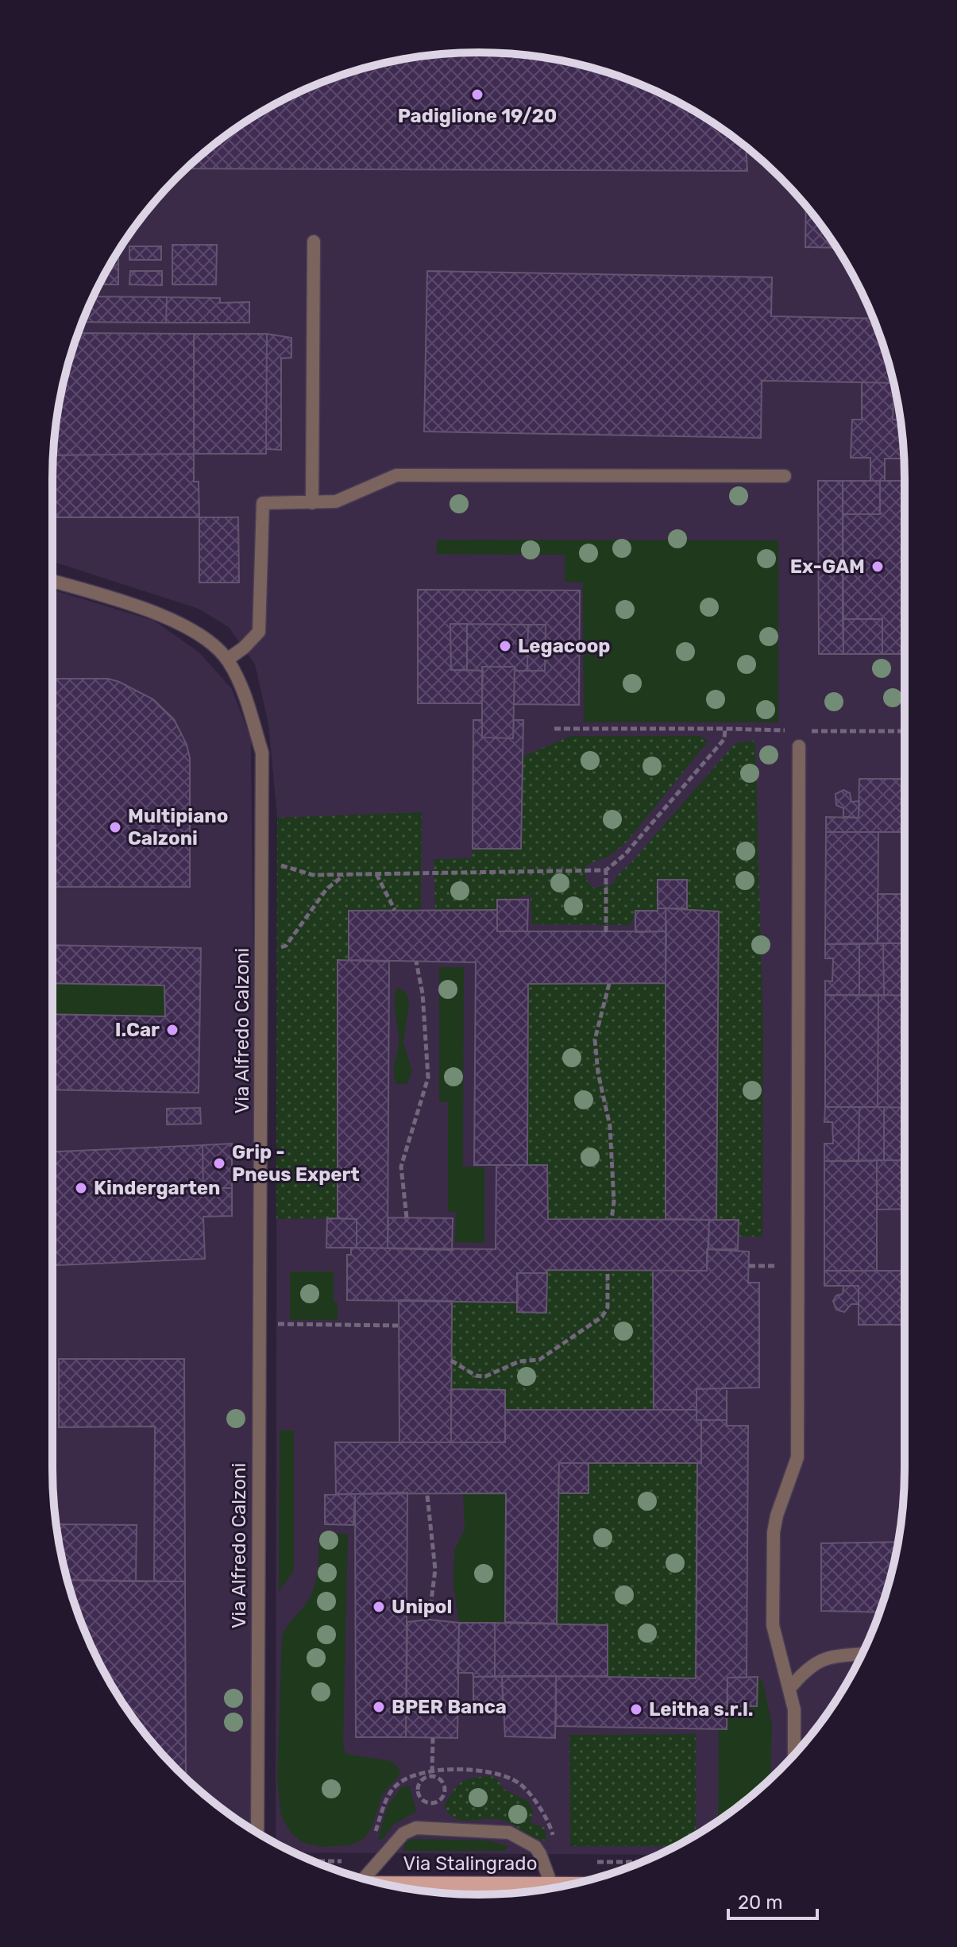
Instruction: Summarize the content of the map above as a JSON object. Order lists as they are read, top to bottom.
{
  "streets": {
    "main road": ["Via Stalingrado"],
    "street": ["Via Alfredo Calzoni"]
  },
  "places": [
    "Padiglione 19/20",
    "Ex-GAM",
    "Legacoop",
    "Multipiano Calzoni",
    "I.Car",
    "Grip - Pneus Expert",
    "Kindergarten",
    "Unipol",
    "BPER Banca",
    "Leitha s.r.l."
  ],
  "scale_bar": "20 m"
}
